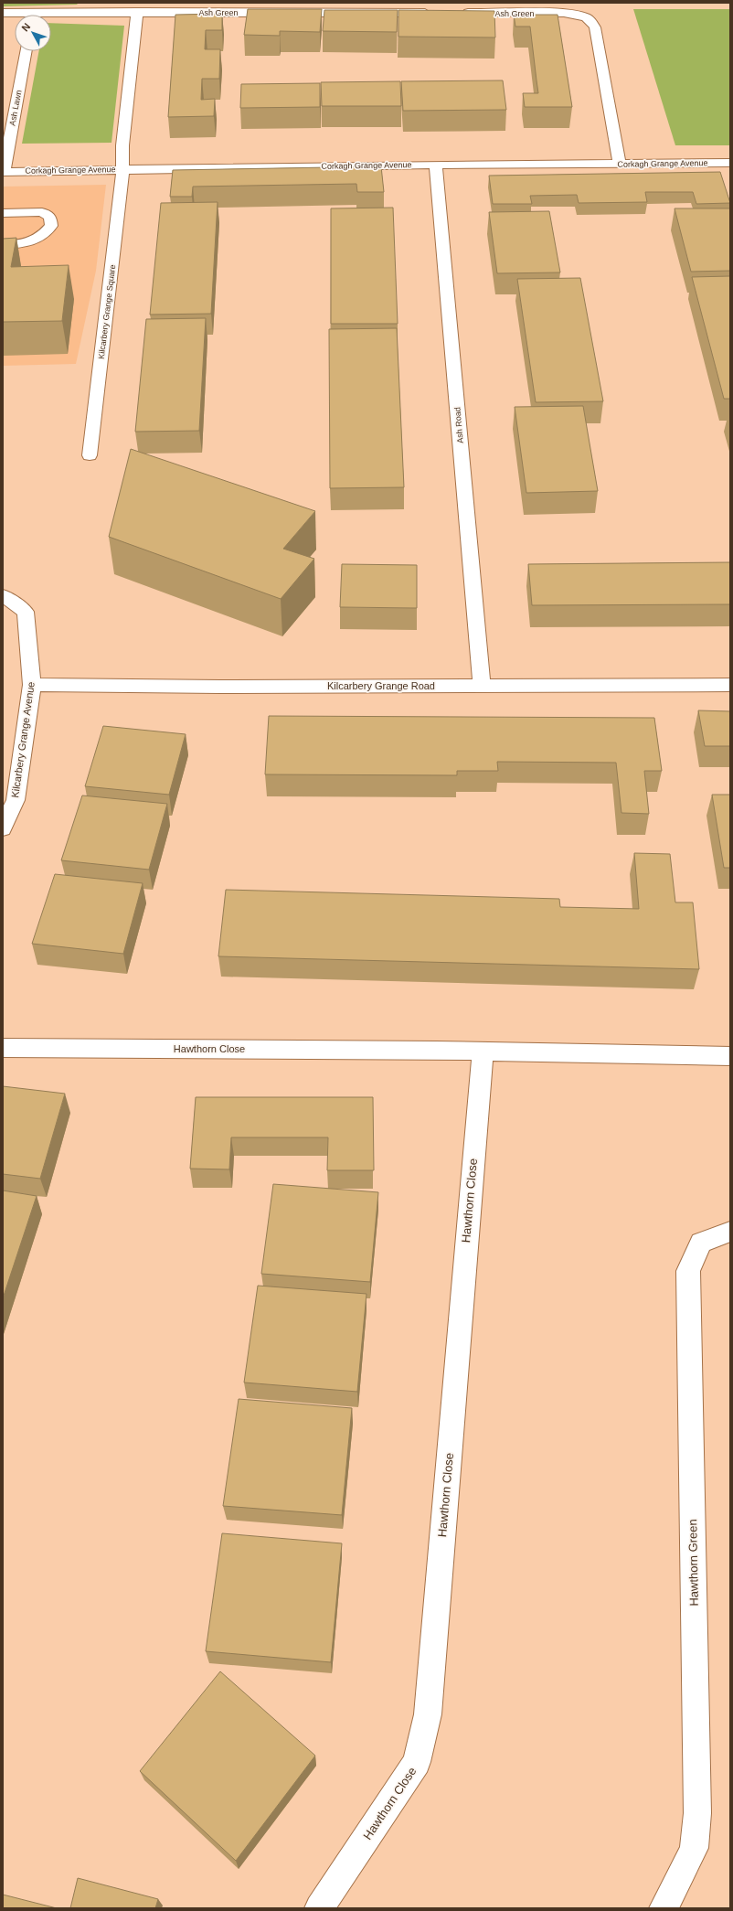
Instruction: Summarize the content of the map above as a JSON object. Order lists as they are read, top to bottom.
{
  "streets": {
    "street": [
      "Ash Green",
      "Ash Lawn",
      "Corkagh Grange Avenue",
      "Kilcarbery Grange Square",
      "Ash Road",
      "Kilcarbery Grange Road",
      "Kilcarbery Grange Avenue",
      "Hawthorn Close",
      "Hawthorn Green"
    ]
  },
  "crossings": [
    ["Ash Green", "Corkagh Grange Avenue"],
    ["Ash Lawn", "Corkagh Grange Avenue"],
    ["Corkagh Grange Avenue", "Kilcarbery Grange Square"],
    ["Corkagh Grange Avenue", "Ash Road"],
    ["Ash Road", "Kilcarbery Grange Road"],
    ["Kilcarbery Grange Road", "Kilcarbery Grange Avenue"]
  ],
  "north": "top left"
}
